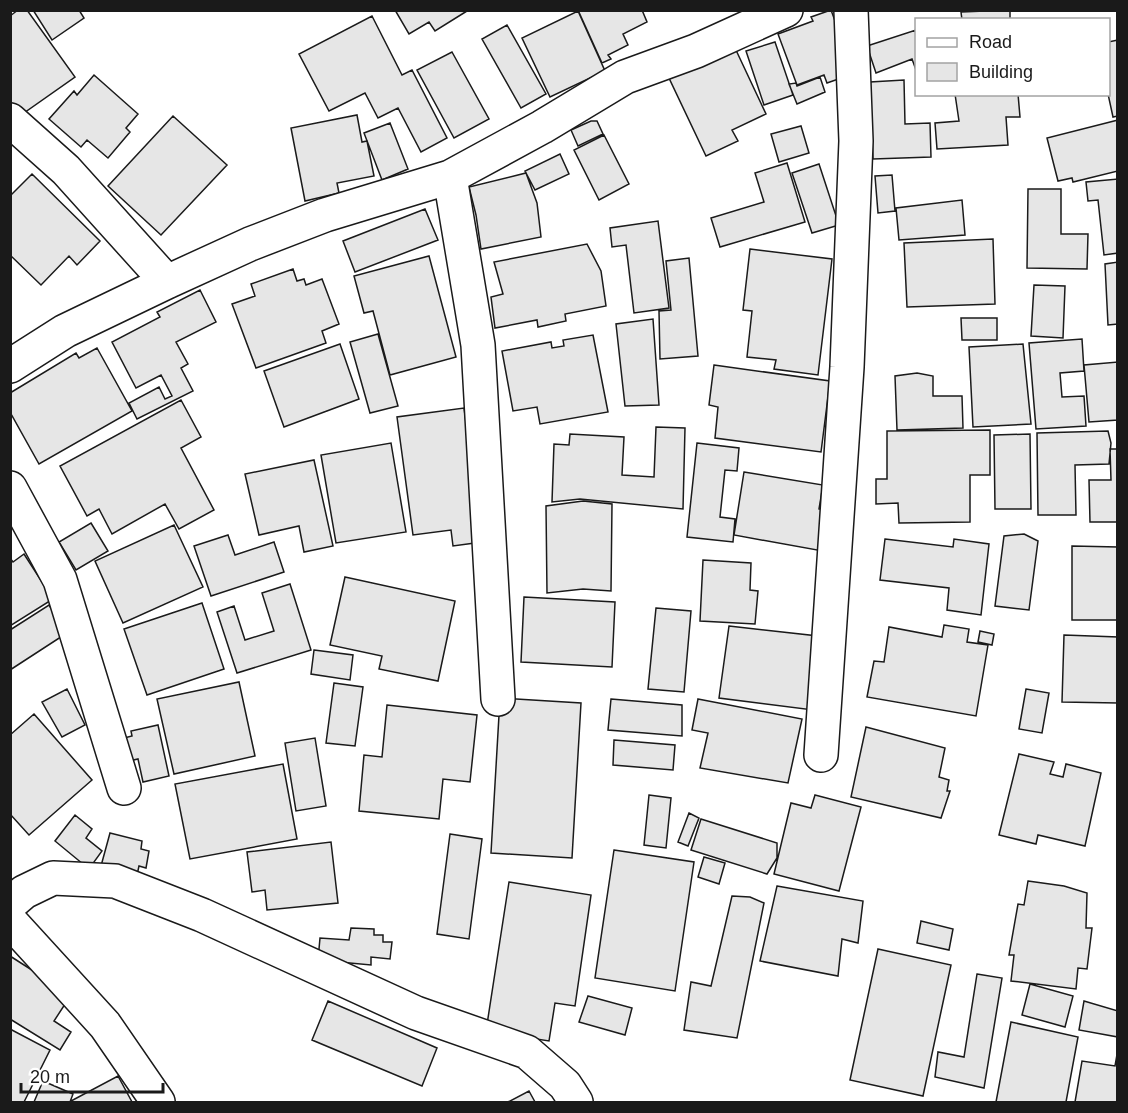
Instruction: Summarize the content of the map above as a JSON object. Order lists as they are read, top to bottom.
{
  "legend": ["Road", "Building"],
  "scale_bar": "20 m"
}
